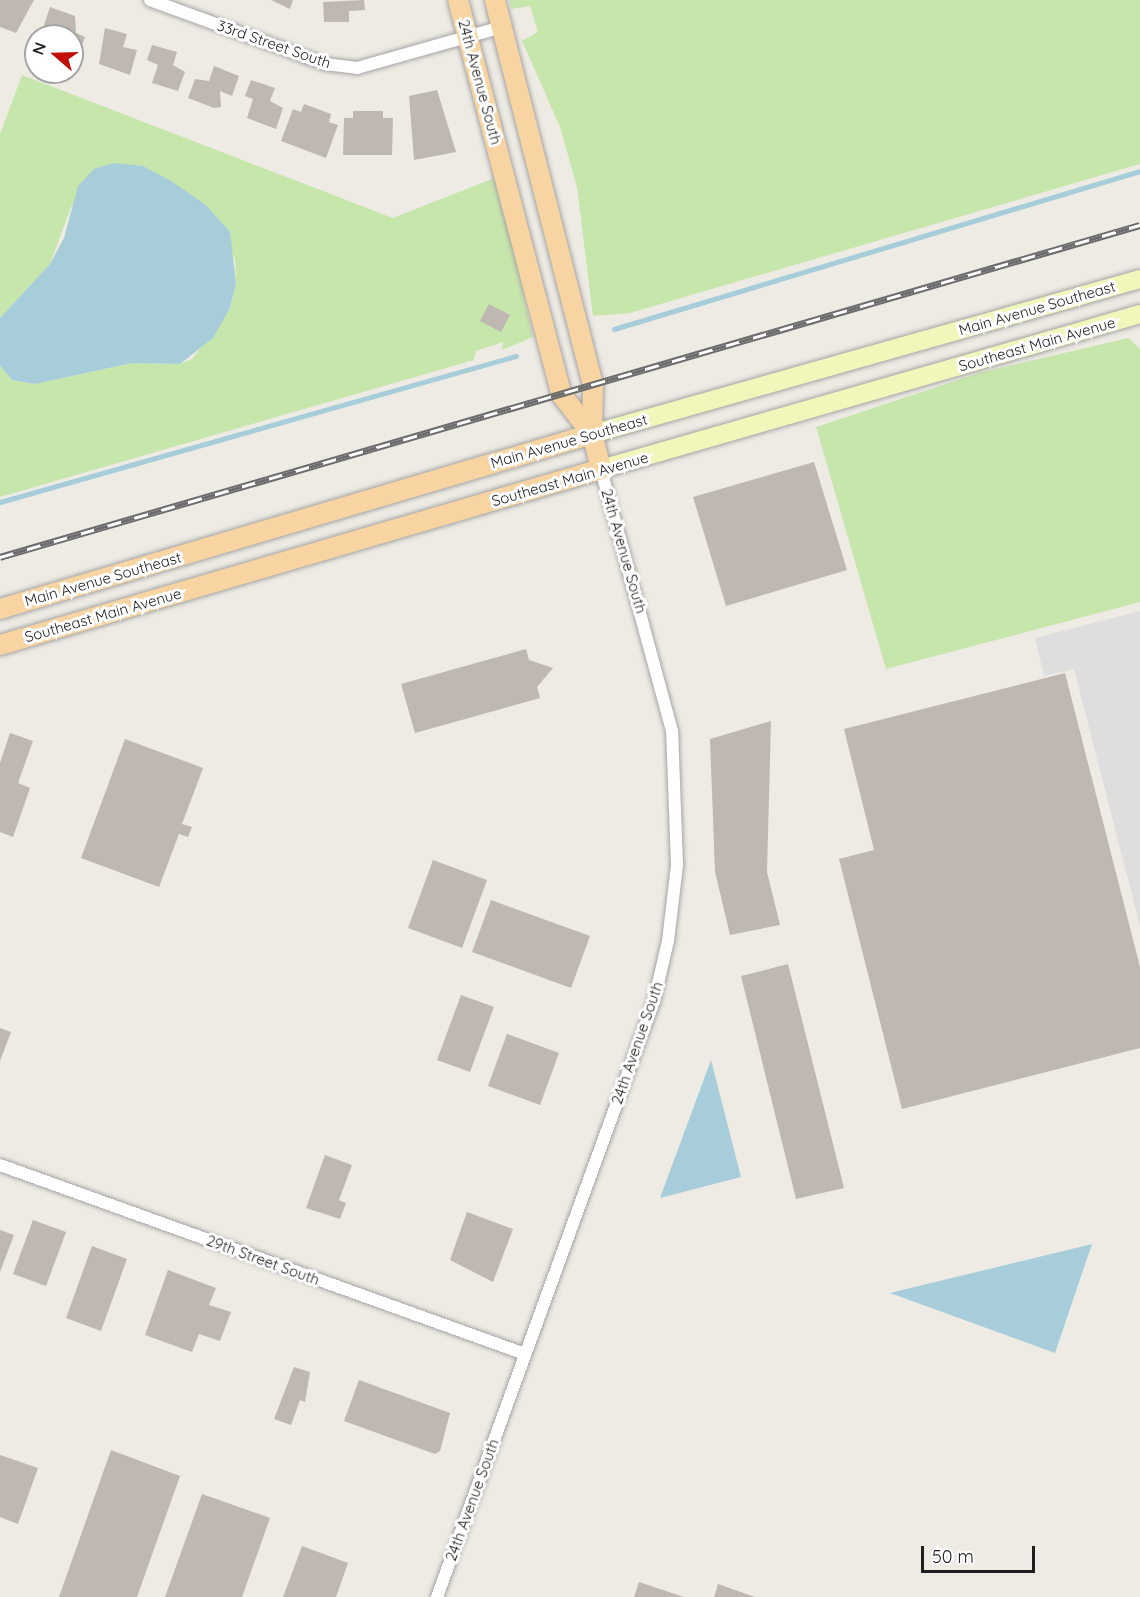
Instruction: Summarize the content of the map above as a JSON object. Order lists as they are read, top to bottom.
{
  "streets": {
    "main road": ["24th Avenue South", "Main Avenue Southeast", "Southeast Main Avenue"],
    "street": ["33rd Street South", "29th Street South"]
  },
  "crossings": [
    ["33rd Street South", "24th Avenue South"],
    ["24th Avenue South", "Main Avenue Southeast"],
    ["24th Avenue South", "Southeast Main Avenue"],
    ["24th Avenue South", "29th Street South"]
  ],
  "scale_bar": "50 m",
  "north": "left"
}
